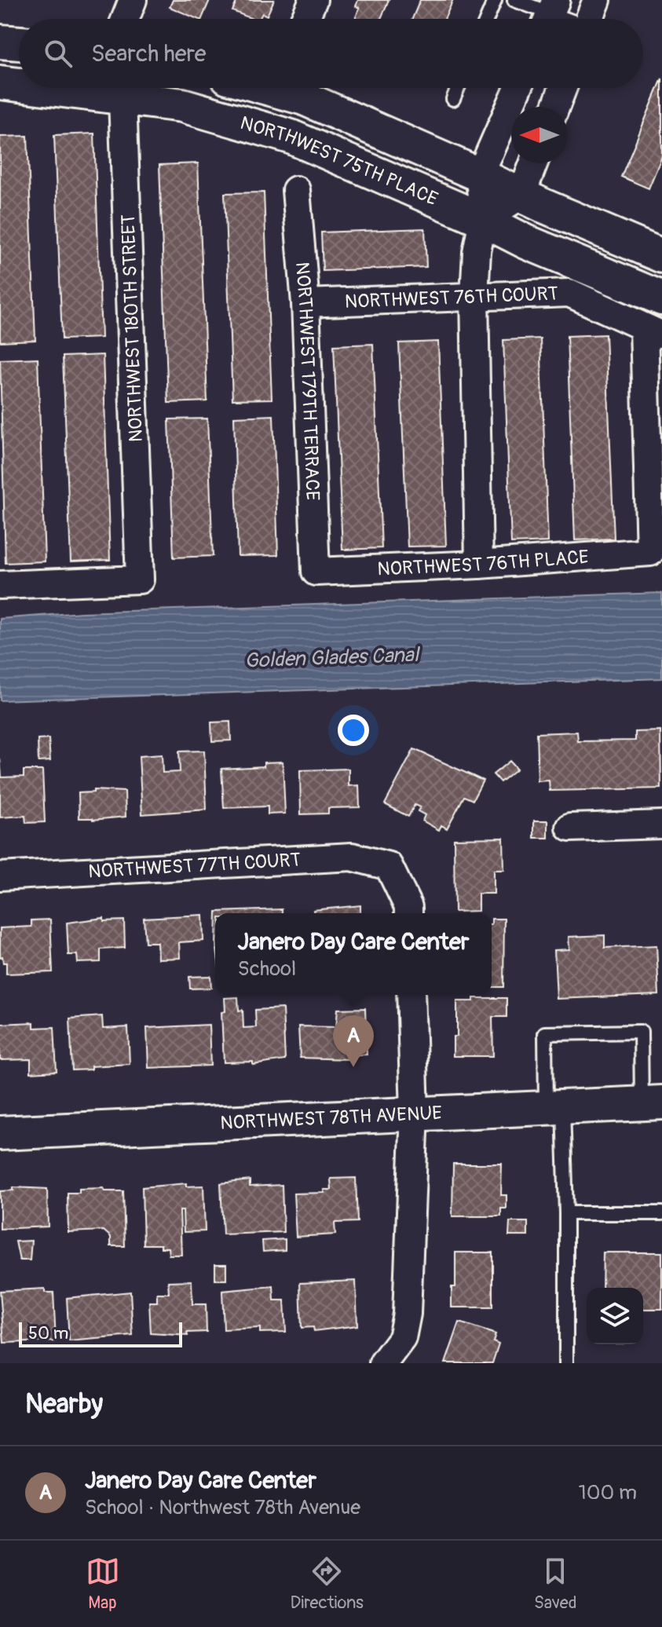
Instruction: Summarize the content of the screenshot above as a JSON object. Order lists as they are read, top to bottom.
{
  "streets": {
    "street": [
      "NORTHWEST 75TH PLACE",
      "NORTHWEST 76TH COURT",
      "NORTHWEST 180TH STREET",
      "NORTHWEST 179TH TERRACE",
      "NORTHWEST 76TH PLACE",
      "NORTHWEST 77TH COURT",
      "NORTHWEST 78TH AVENUE"
    ]
  },
  "crossings": [
    ["NORTHWEST 76TH COURT", "NORTHWEST 179TH TERRACE"],
    ["NORTHWEST 76TH COURT", "NORTHWEST 76TH PLACE"],
    ["NORTHWEST 179TH TERRACE", "NORTHWEST 76TH PLACE"]
  ],
  "water": ["Golden Glades Canal"],
  "scale_bar": "50 m",
  "north": "left",
  "page": {
    "search": "Search here",
    "popup": ["Janero Day Care Center", "School"],
    "pins": "A",
    "scale": "50 m",
    "heading": "Nearby",
    "list": [
      {
        "mark": "A",
        "name": "Janero Day Care Center",
        "note": "School · Northwest 78th Avenue",
        "value": "100 m"
      }
    ],
    "nav": ["Map", "Directions", "Saved"]
  }
}
